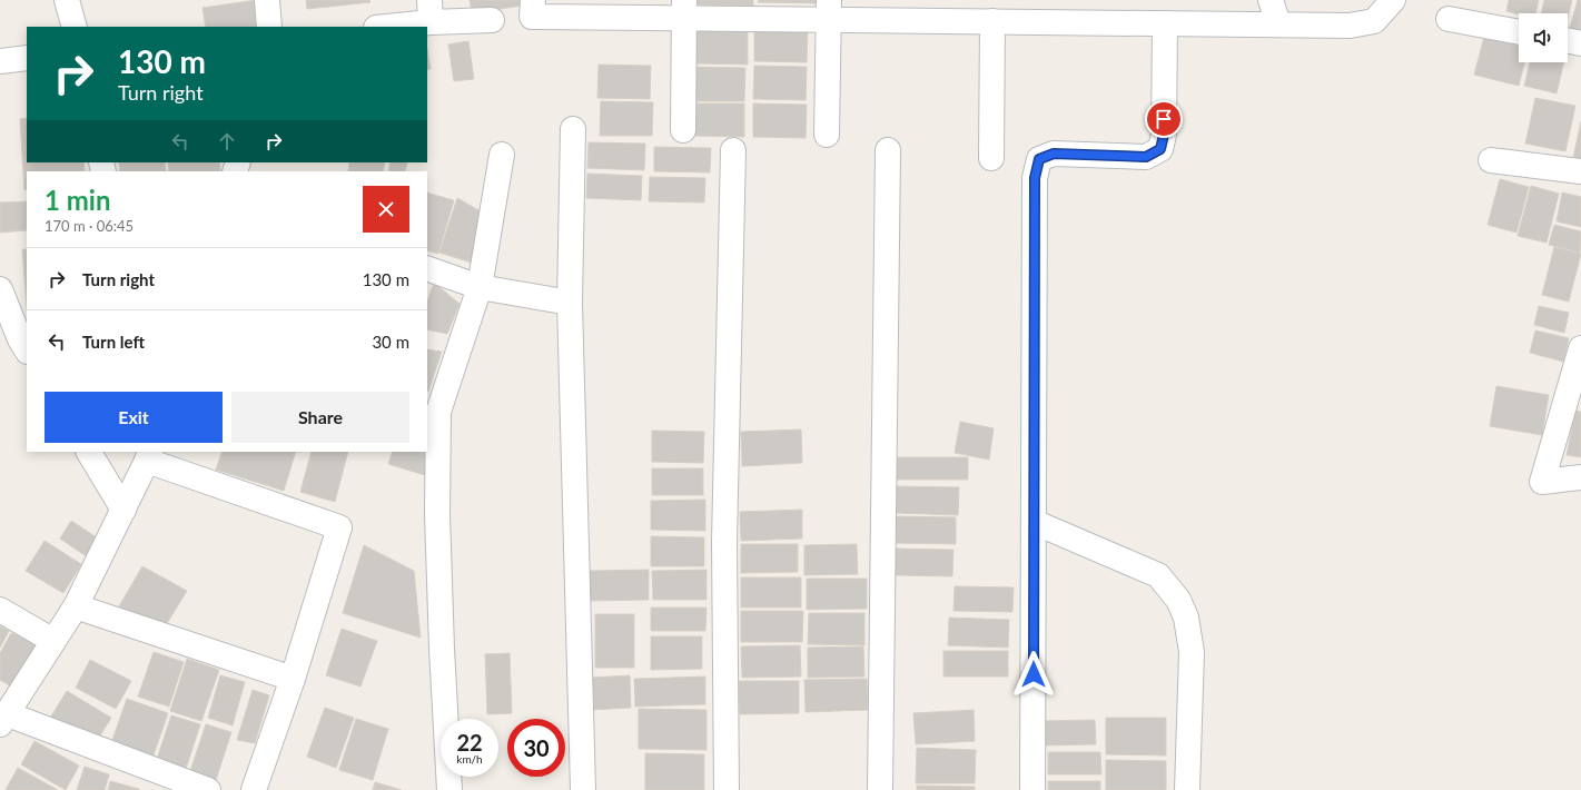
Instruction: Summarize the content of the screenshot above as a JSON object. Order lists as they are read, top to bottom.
{
  "page": {
    "turn": ["130 m", "Turn right"],
    "heading": ["1 min", "170 m · 06:45"],
    "list": [
      {
        "name": "Turn right",
        "value": "130 m"
      },
      {
        "name": "Turn left",
        "value": "30 m"
      }
    ],
    "buttons": ["Exit", "Share"],
    "speed": "22 km/h",
    "limit": "30"
  }
}
